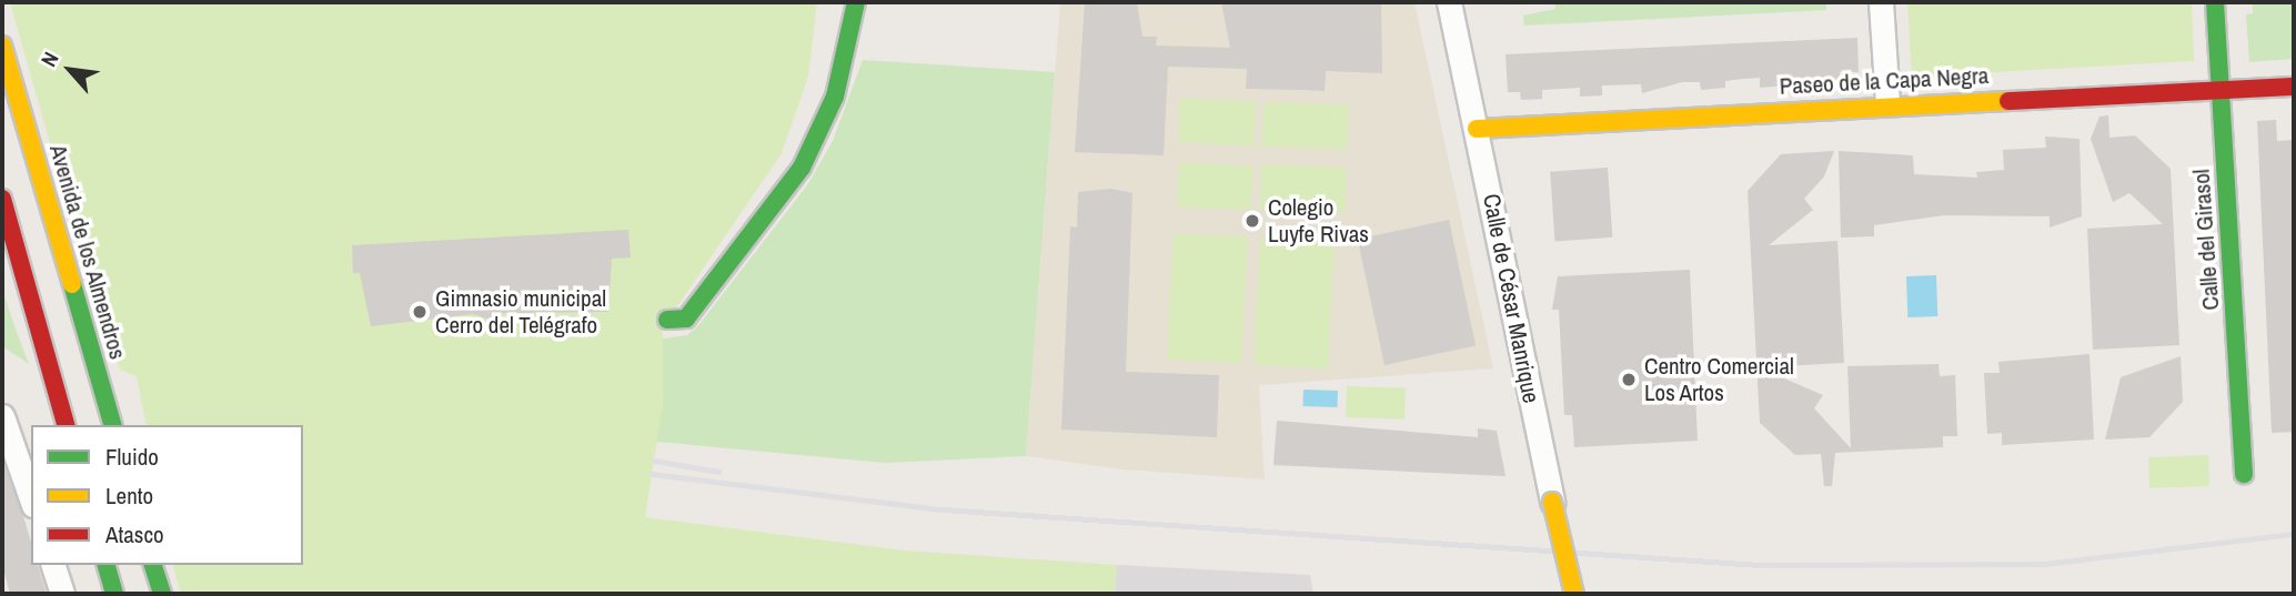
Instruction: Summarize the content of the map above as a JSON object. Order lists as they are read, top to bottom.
{
  "streets": {
    "street": [
      "Paseo de la Capa Negra",
      "Calle del Girasol",
      "Avenida de los Almendros",
      "Calle de César Manrique"
    ]
  },
  "crossings": [
    ["Paseo de la Capa Negra", "Calle del Girasol"],
    ["Paseo de la Capa Negra", "Calle de César Manrique"]
  ],
  "places": ["Colegio Luyfe Rivas", "Gimnasio municipal Cerro del Telégrafo", "Centro Comercial Los Artos"],
  "legend": ["Fluido", "Lento", "Atasco"],
  "north": "top left"
}
